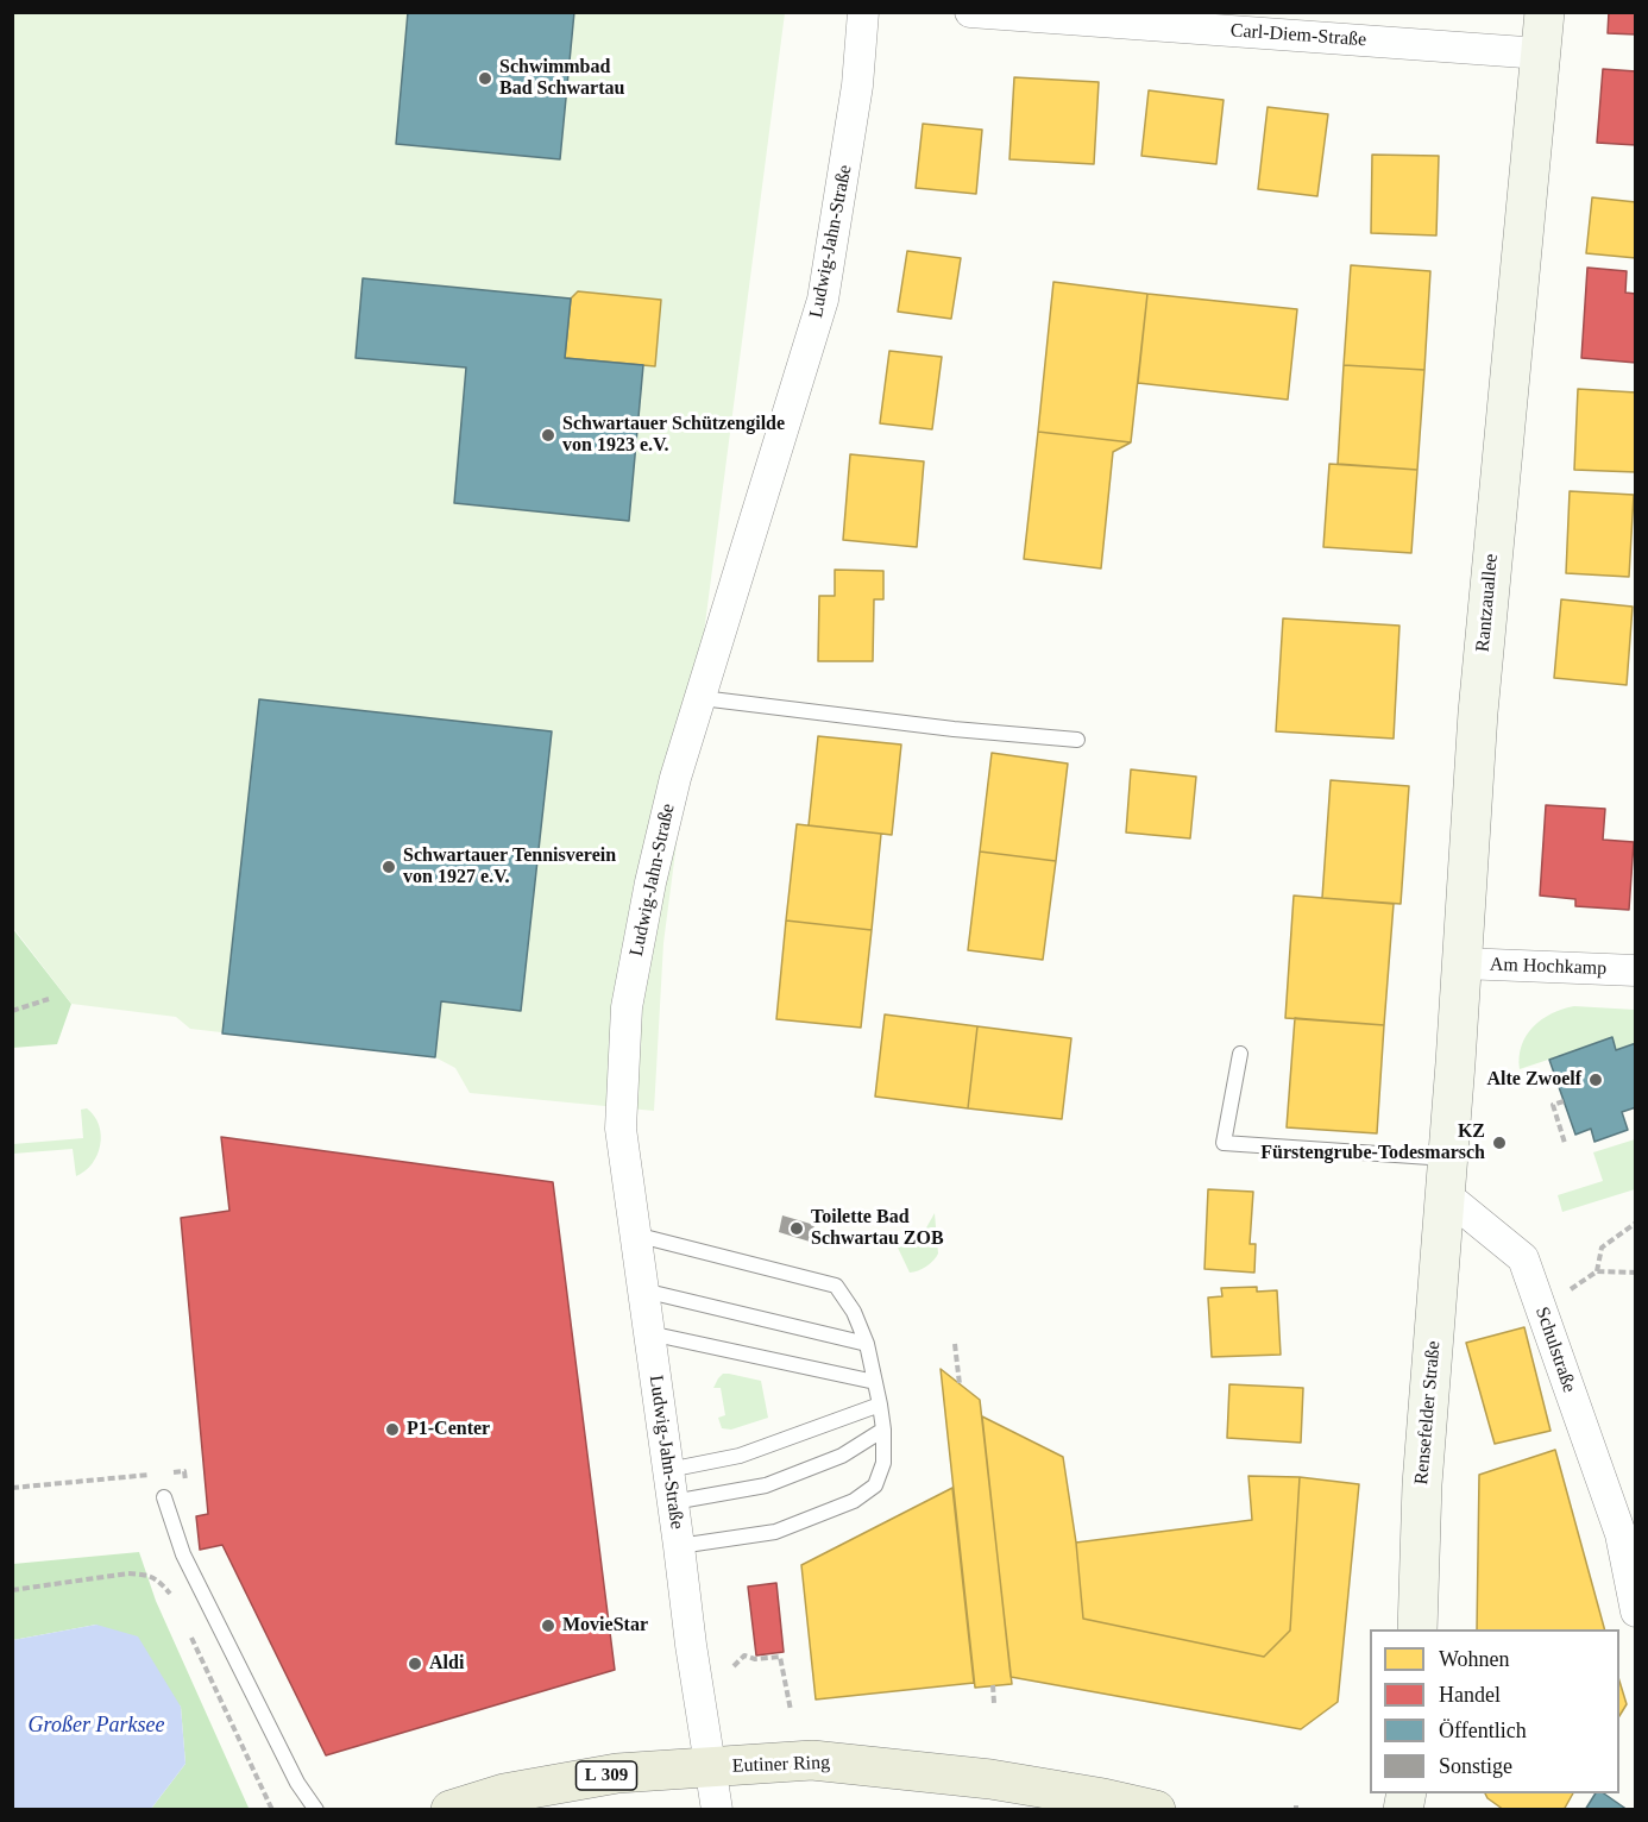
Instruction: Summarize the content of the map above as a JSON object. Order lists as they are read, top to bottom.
{
  "streets": {
    "main road": [
      "Rantzauallee",
      "Rensefelder Straße",
      "Eutiner Ring",
      "L 309"
    ],
    "street": [
      "Carl-Diem-Straße",
      "Ludwig-Jahn-Straße",
      "Am Hochkamp",
      "Schulstraße"
    ]
  },
  "crossings": [
    ["Carl-Diem-Straße", "Rantzauallee"],
    ["Ludwig-Jahn-Straße", "Eutiner Ring"],
    ["Rantzauallee", "Am Hochkamp"],
    ["Rantzauallee", "Schulstraße"],
    ["Rantzauallee", "Rensefelder Straße"],
    ["Schulstraße", "Rensefelder Straße"]
  ],
  "water": ["Großer Parksee"],
  "places": [
    "Schwimmbad Bad Schwartau",
    "Schwartauer Schützengilde von 1923 e.V.",
    "Schwartauer Tennisverein von 1927 e.V.",
    "Alte Zwoelf",
    "KZ Fürstengrube-Todesmarsch",
    "Toilette Bad Schwartau ZOB",
    "P1-Center",
    "MovieStar",
    "Aldi"
  ],
  "legend": [
    "Wohnen",
    "Handel",
    "Öffentlich",
    "Sonstige"
  ]
}
